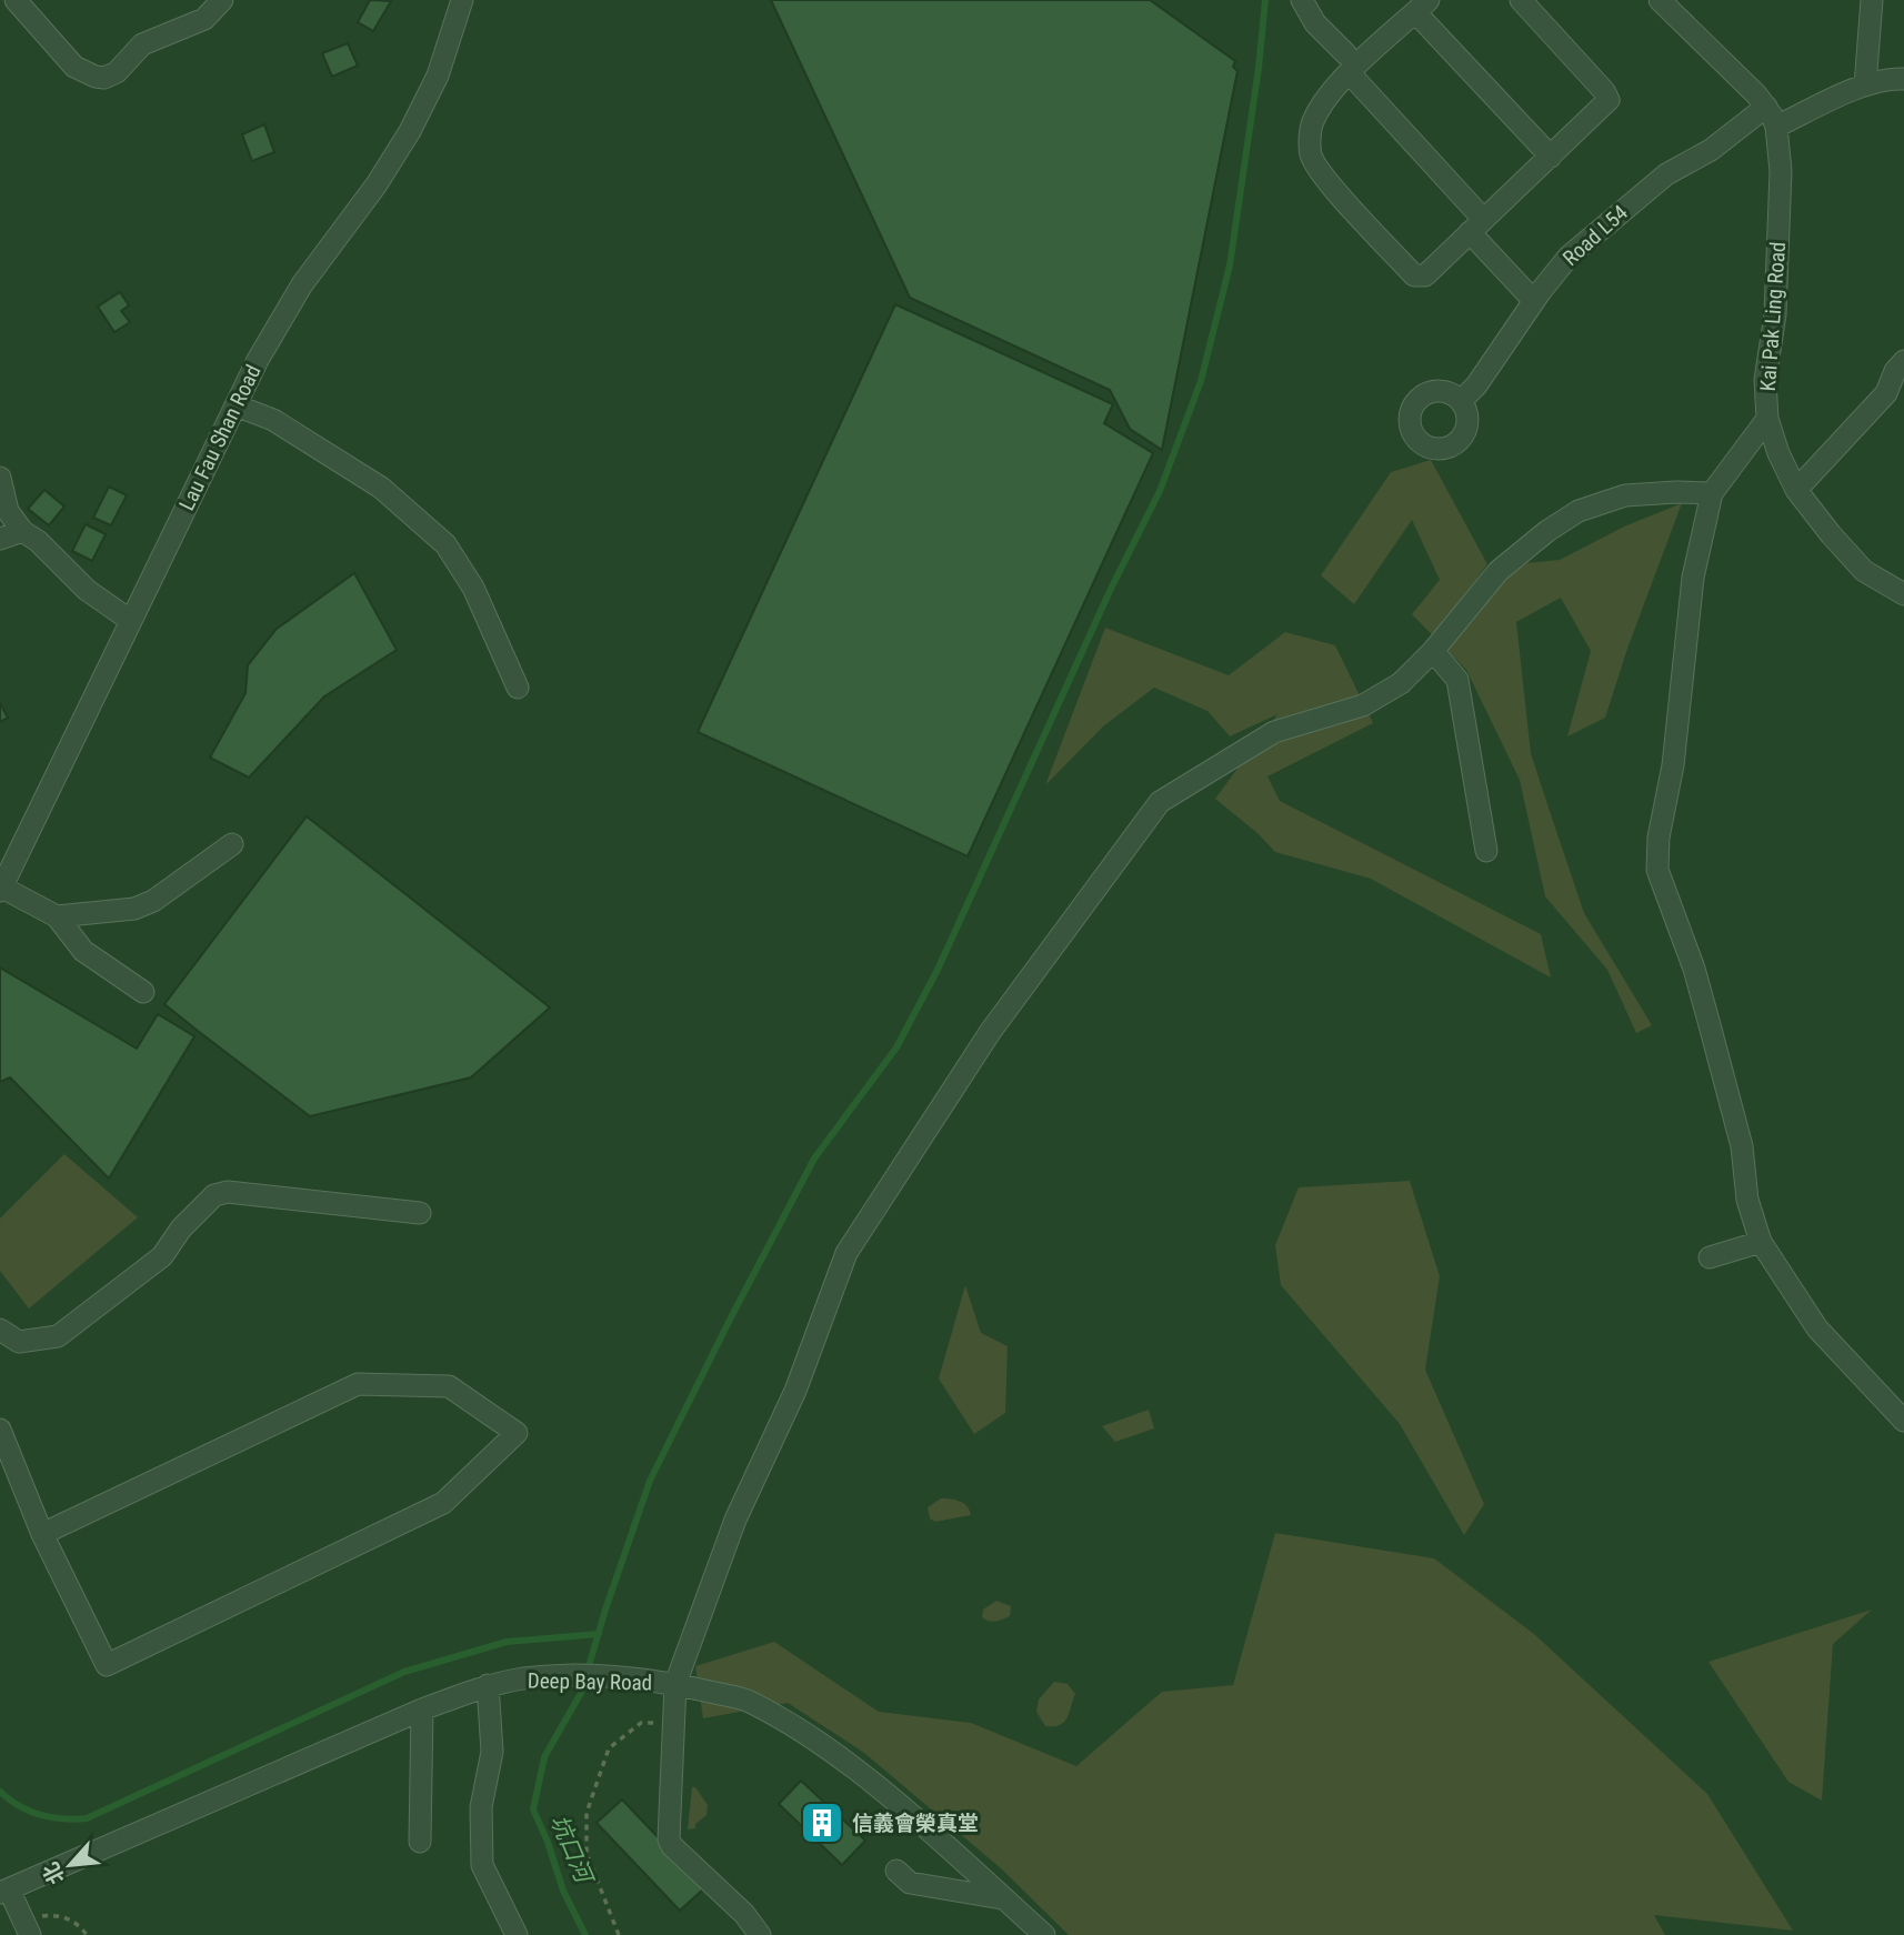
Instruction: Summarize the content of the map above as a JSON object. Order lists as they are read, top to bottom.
{
  "streets": {
    "street": [
      "Road L54",
      "Kai Pak Ling Road",
      "Lau Fau Shan Road",
      "Deep Bay Road"
    ]
  },
  "crossings": [
    ["Road L54", "Kai Pak Ling Road"]
  ],
  "water": ["坑口河"],
  "places": {
    "building": ["信義會榮真堂"]
  },
  "north": "bottom left"
}
